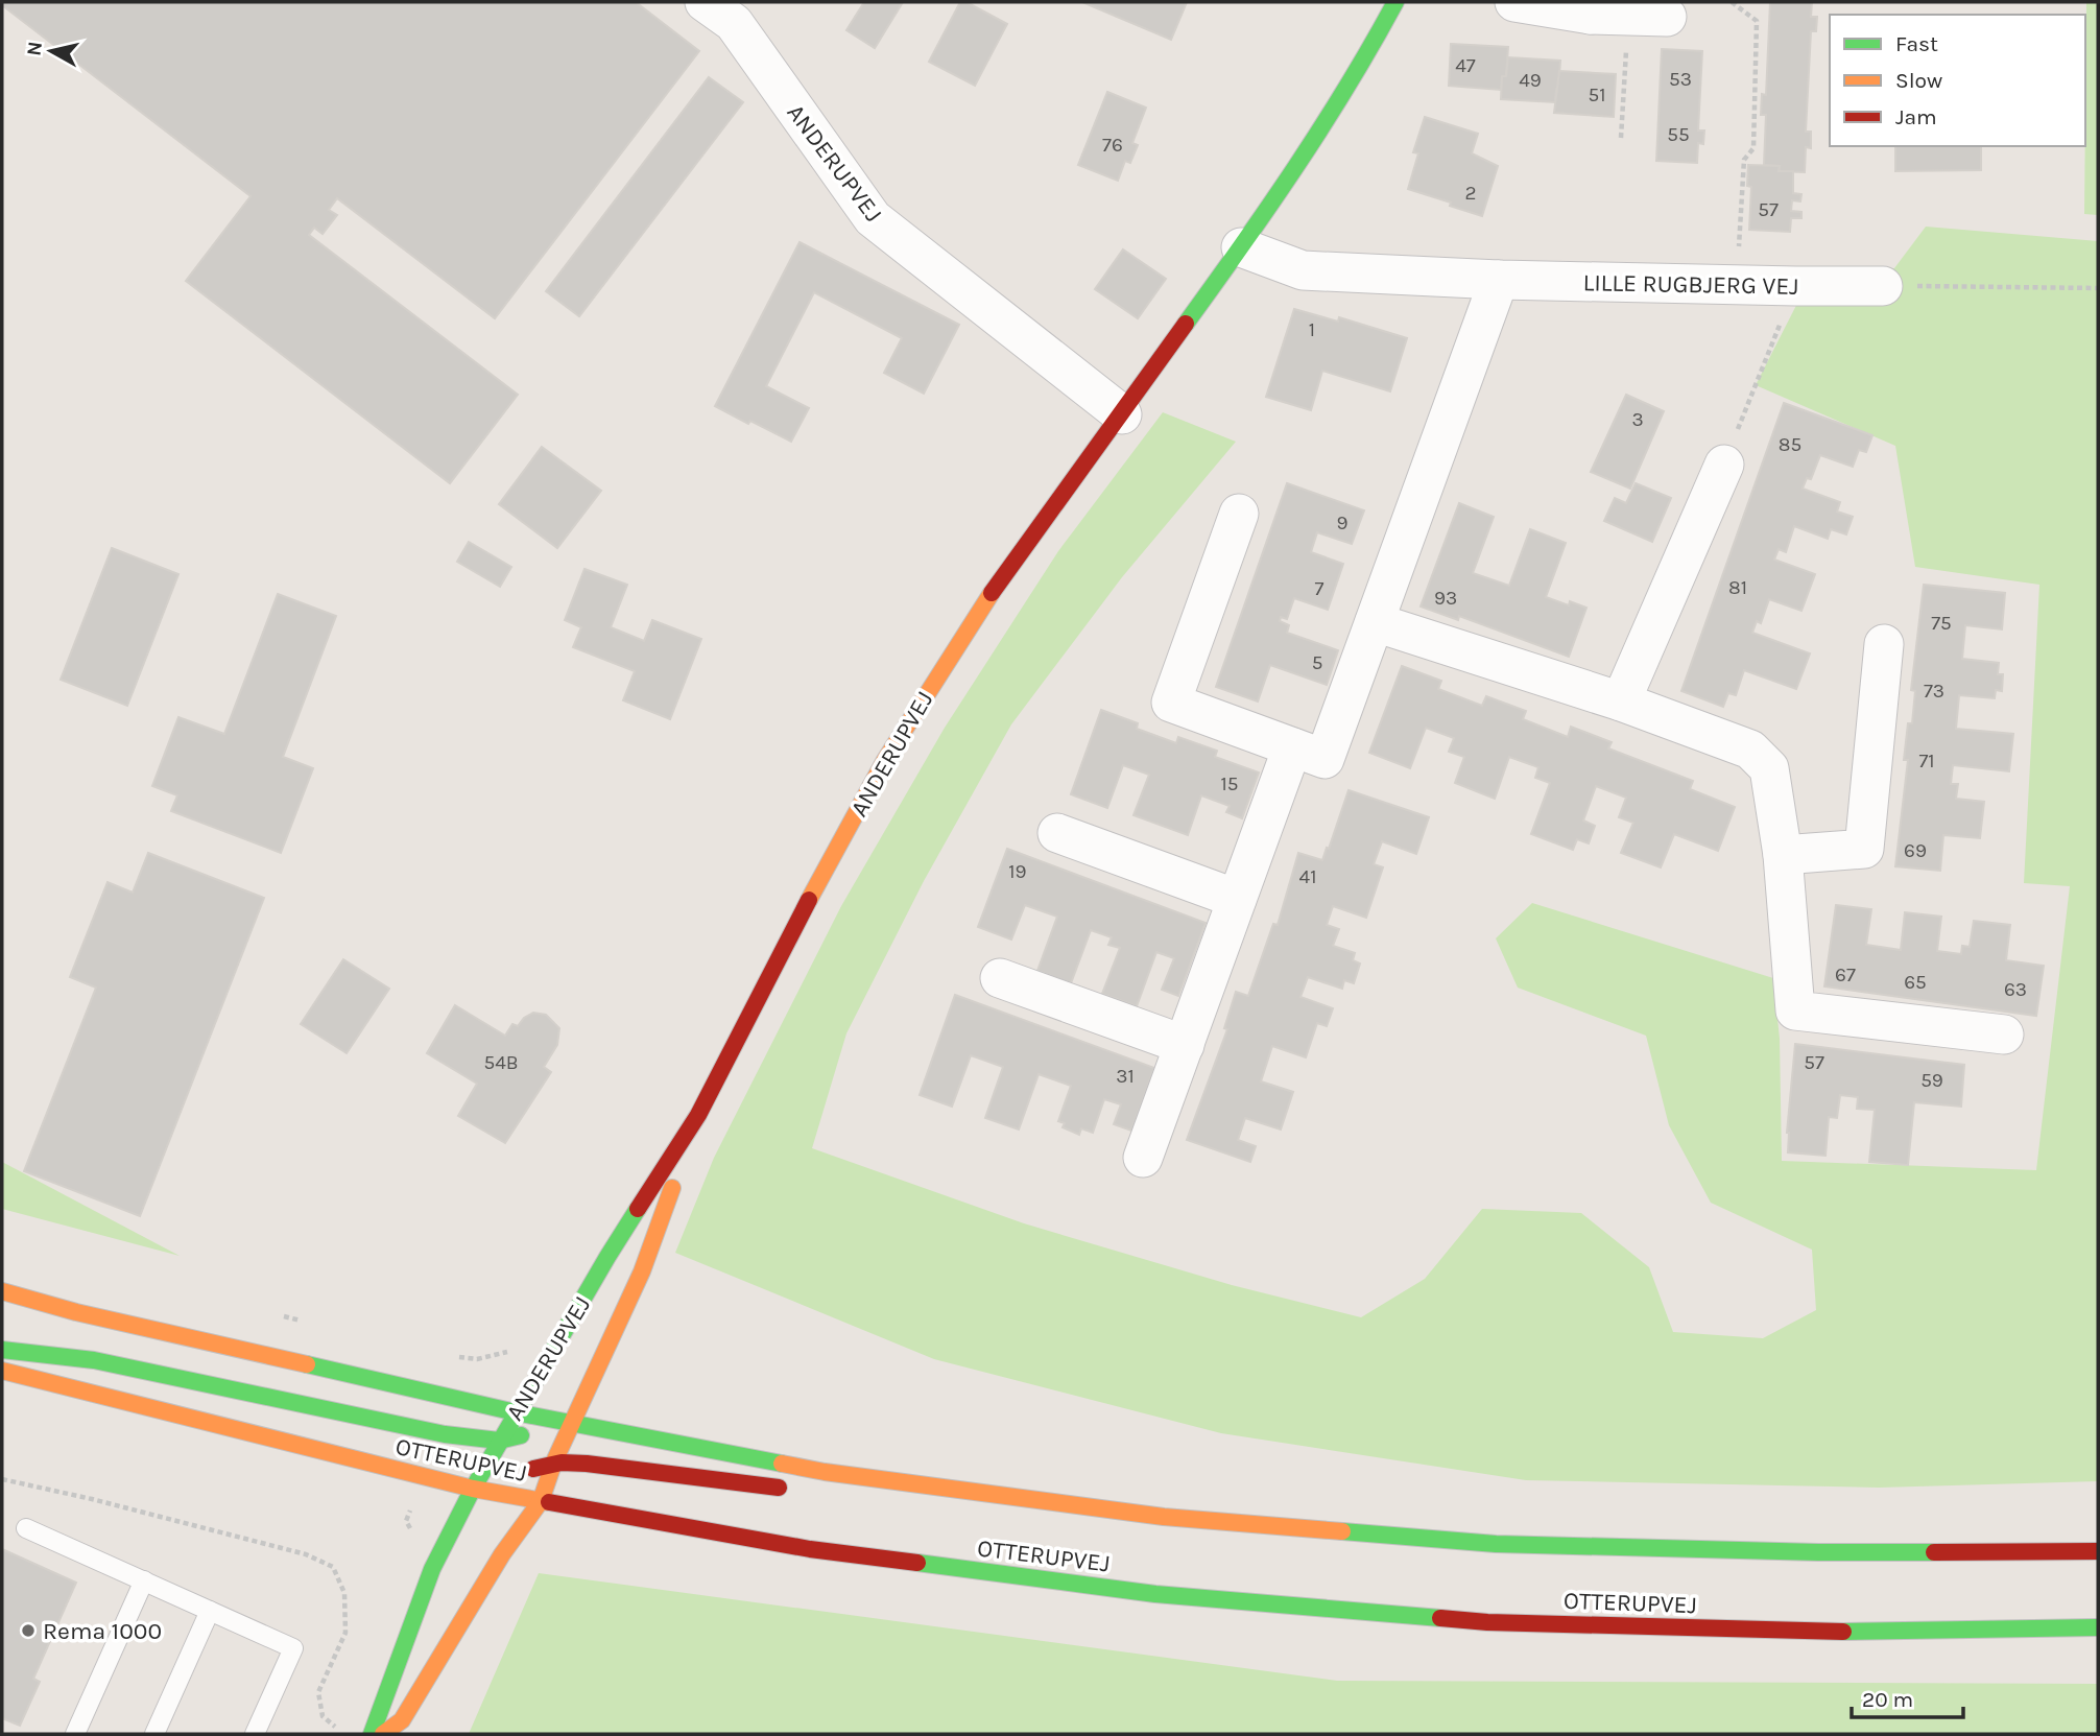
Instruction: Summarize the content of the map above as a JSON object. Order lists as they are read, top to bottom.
{
  "streets": {
    "main road": ["ANDERUPVEJ", "OTTERUPVEJ"],
    "street": ["LILLE RUGBJERG VEJ"]
  },
  "crossings": [
    ["ANDERUPVEJ", "LILLE RUGBJERG VEJ"],
    ["ANDERUPVEJ", "OTTERUPVEJ"]
  ],
  "places": ["Rema 1000"],
  "house_numbers": [
    "47",
    "53",
    "49",
    "51",
    "55",
    "76",
    "2",
    "57",
    "1",
    "3",
    "85",
    "9",
    "81",
    "7",
    "93",
    "75",
    "5",
    "73",
    "71",
    "15",
    "69",
    "19",
    "41",
    "67",
    "65",
    "63",
    "54B",
    "57",
    "31",
    "59"
  ],
  "legend": ["Fast", "Slow", "Jam"],
  "scale_bar": "20 m",
  "north": "left"
}
